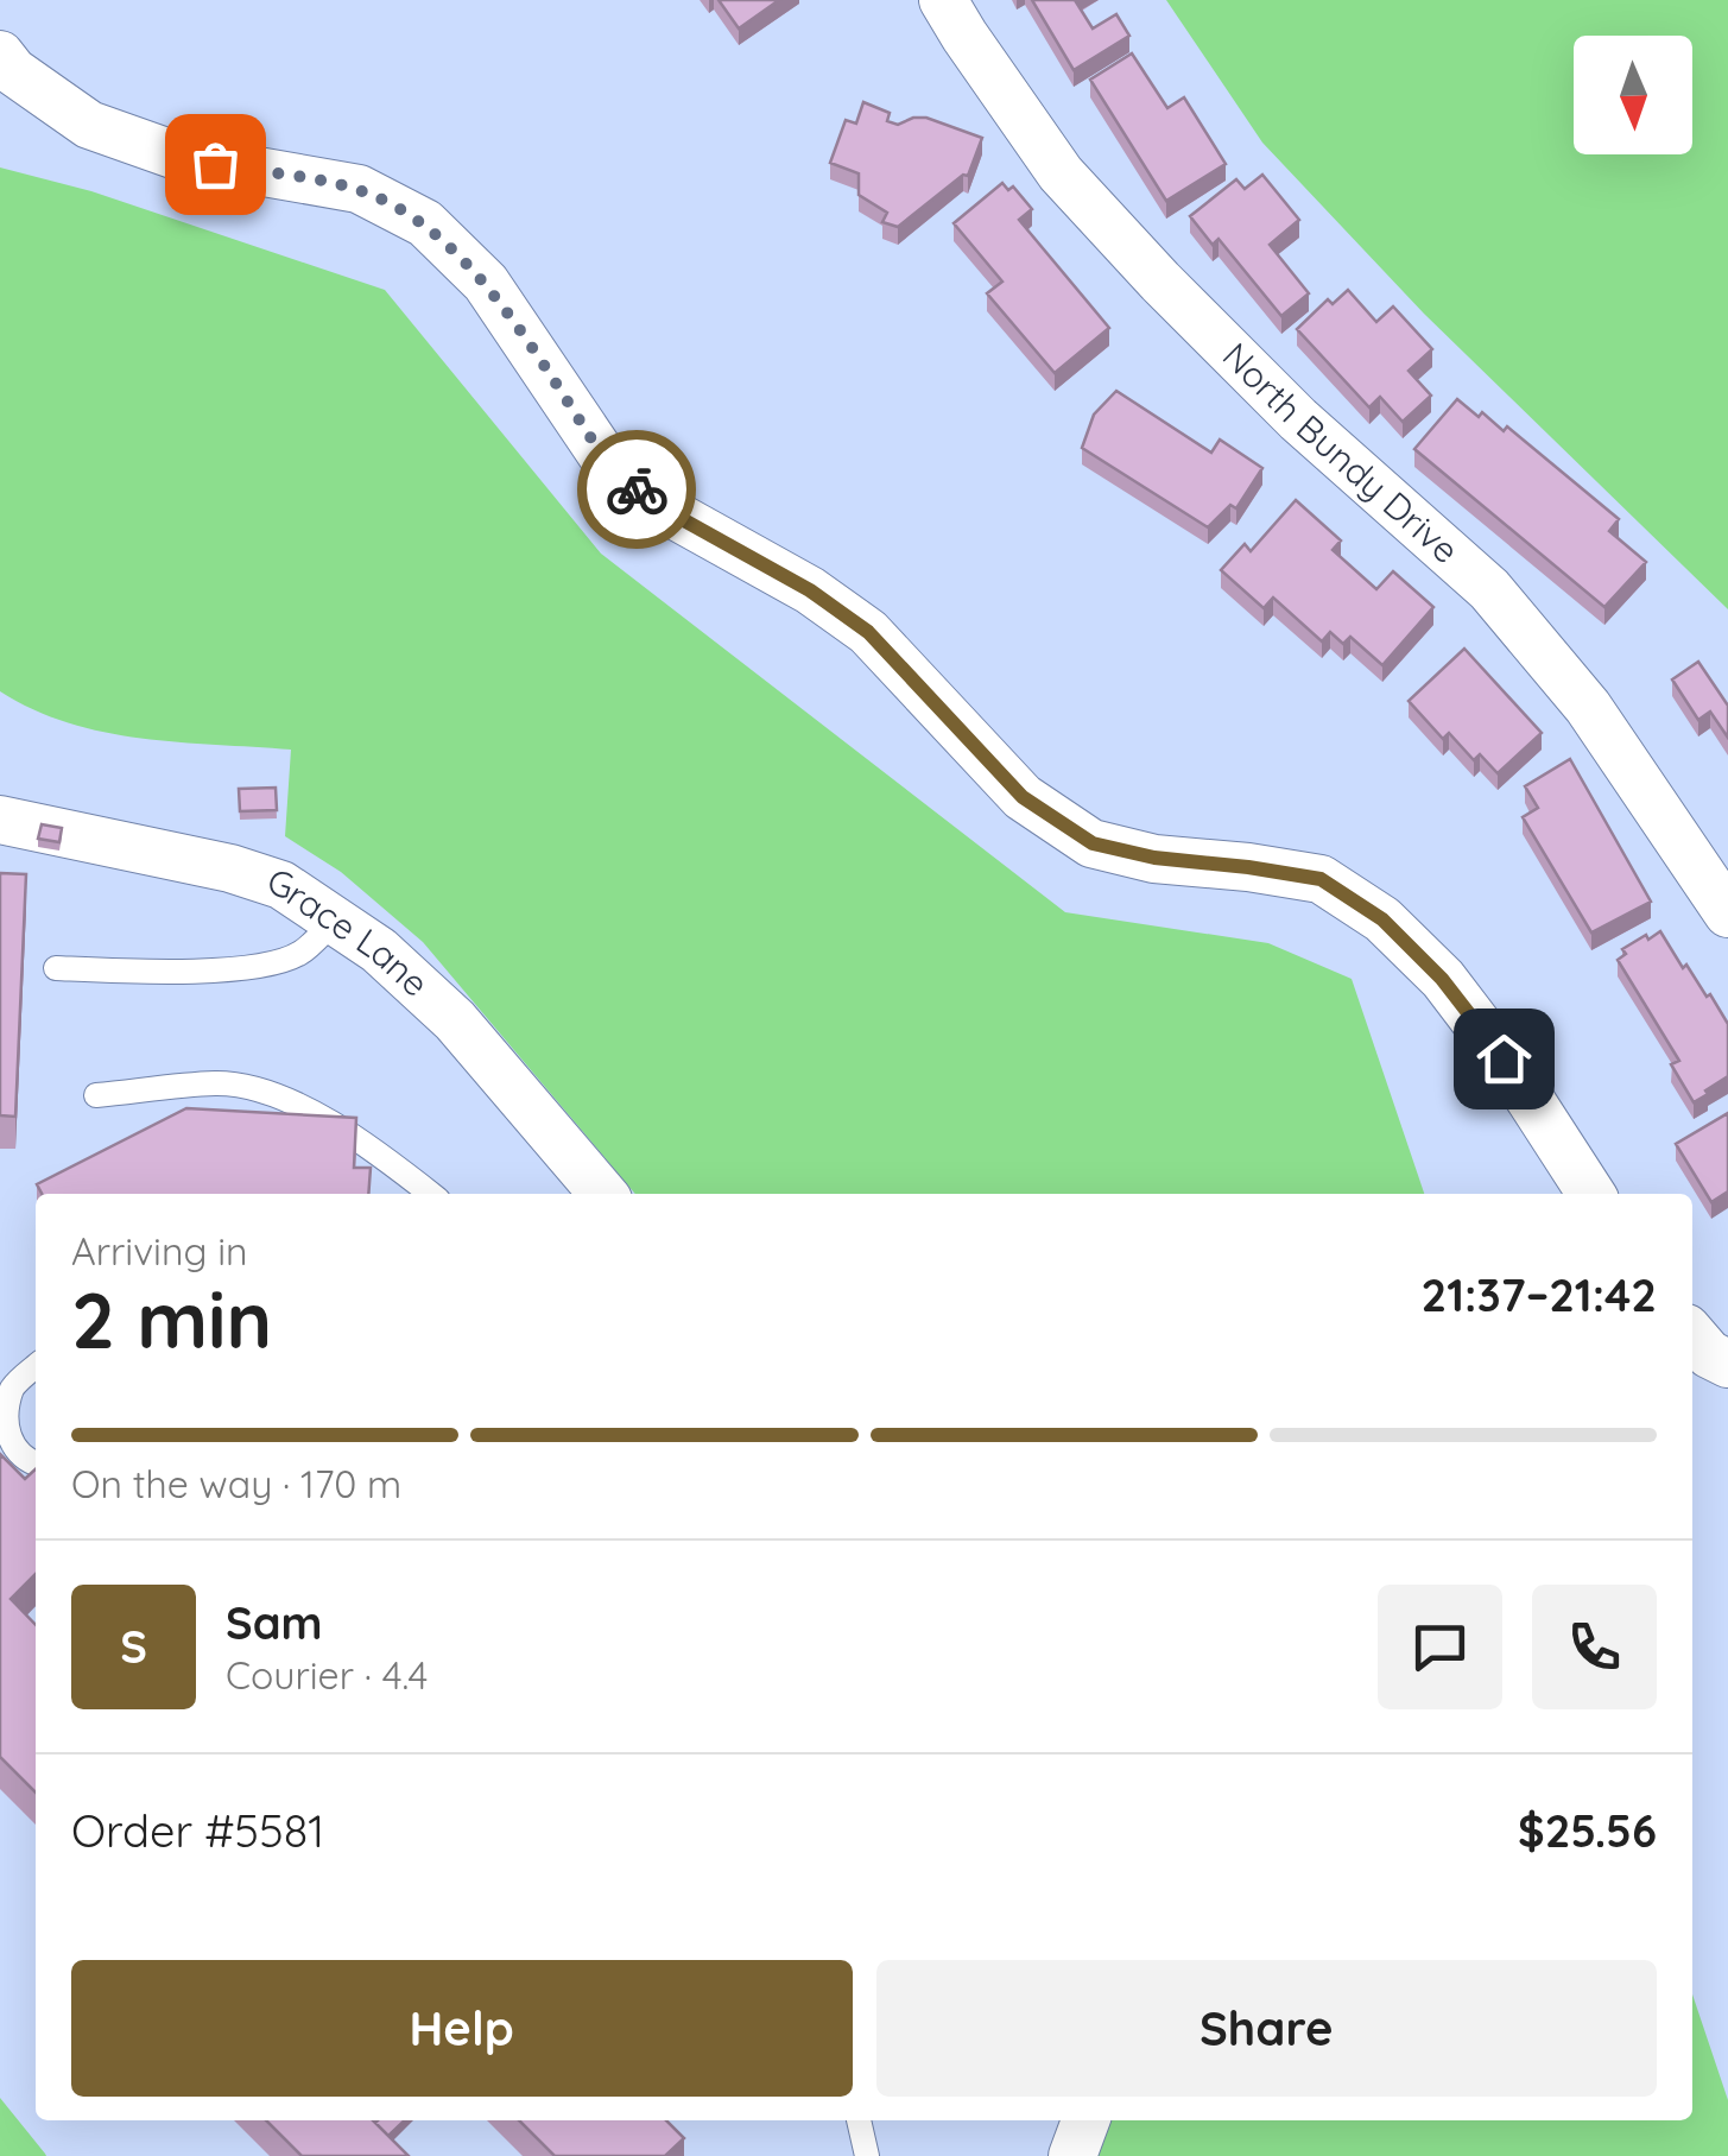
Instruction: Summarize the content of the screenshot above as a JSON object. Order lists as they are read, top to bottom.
{
  "streets": {
    "street": ["North Bundy Drive", "Grace Lane"]
  },
  "north": "bottom",
  "page": {
    "heading": ["2 min", "Arriving in", "21:37–21:42"],
    "panel": [
      "Sam",
      "Courier · 4.4",
      "Order #5581",
      "$25.56"
    ],
    "bar": "On the way · 170 m",
    "round": "S",
    "buttons": ["Help", "Share"]
  }
}
